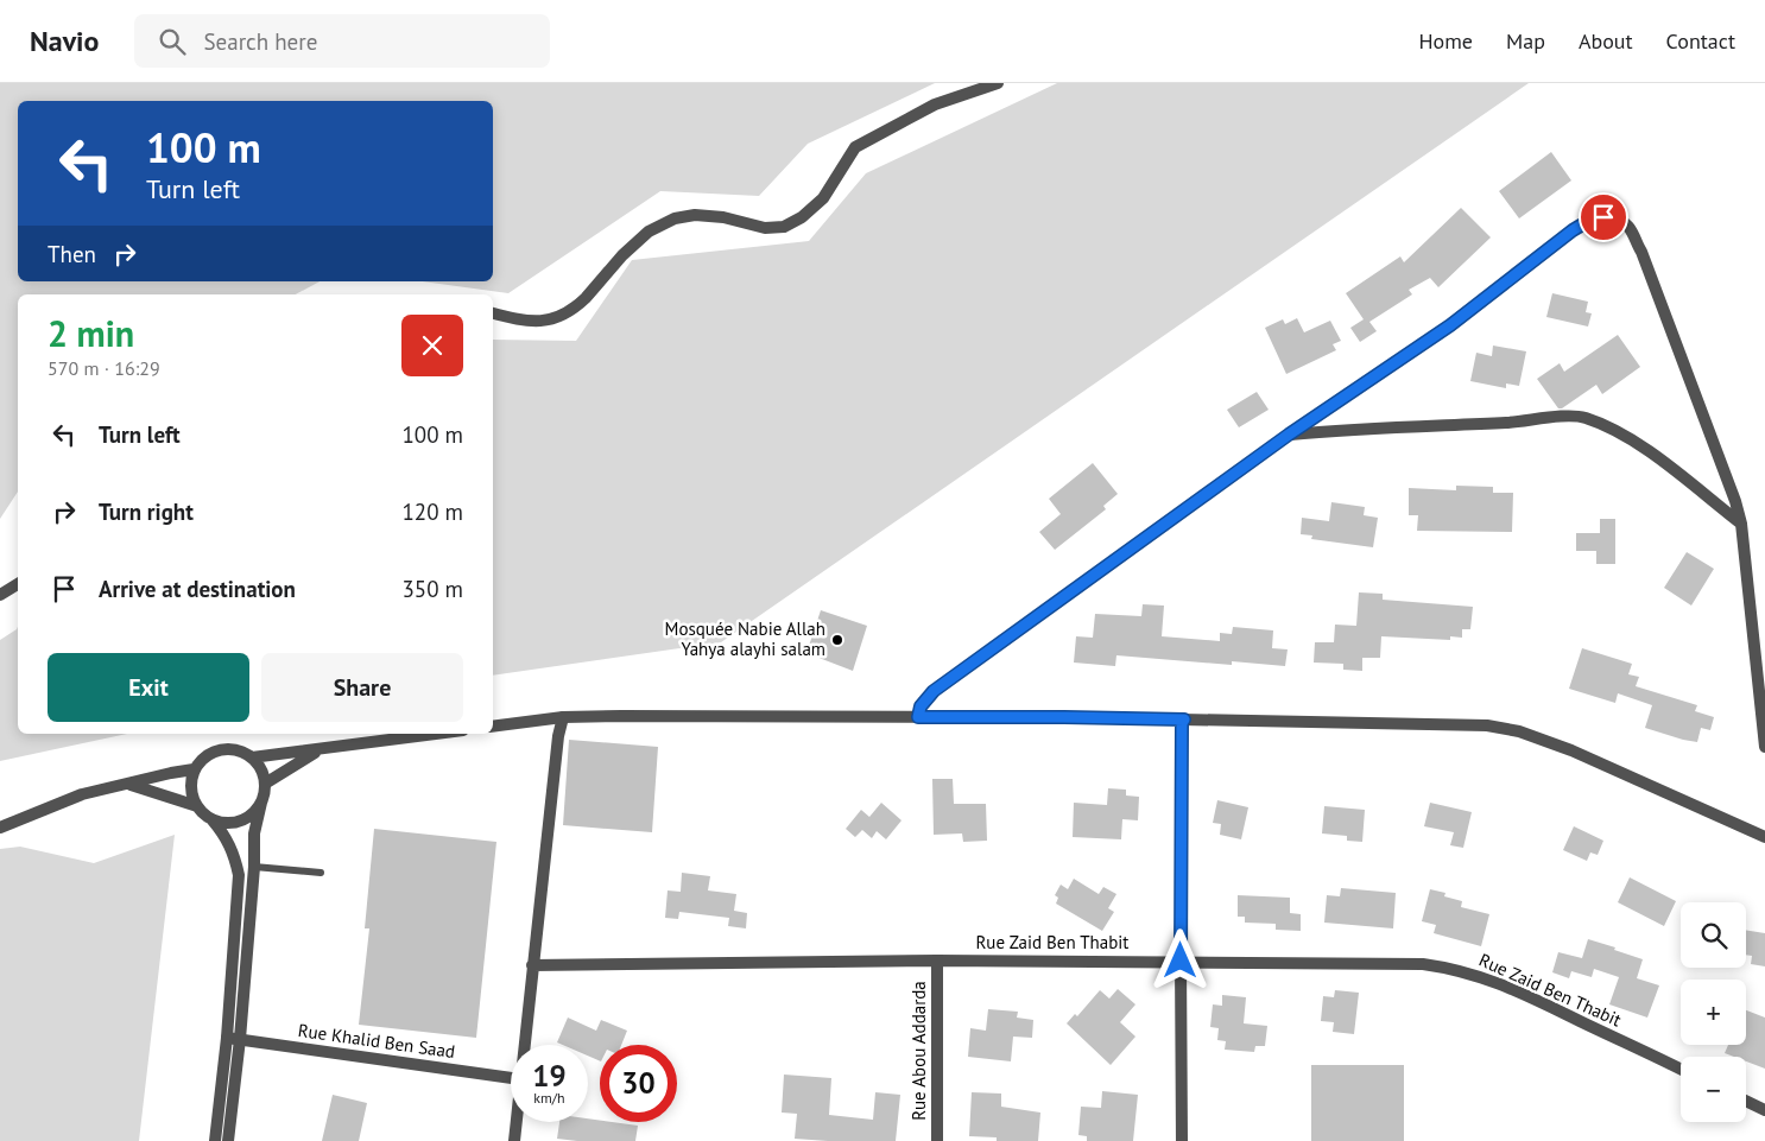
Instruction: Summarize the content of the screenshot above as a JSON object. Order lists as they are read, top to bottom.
{
  "streets": {
    "street": ["Rue Zaid Ben Thabit", "Rue Khalid Ben Saad", "Rue Abou Addarda"]
  },
  "crossings": [
    ["Rue Zaid Ben Thabit", "Rue Abou Addarda"]
  ],
  "places": ["Mosquée Nabie Allah Yahya alayhi salam"],
  "page": {
    "header": "Navio",
    "search": "Search here",
    "nav": [
      "Home",
      "Map",
      "About",
      "Contact"
    ],
    "turn": ["100 m", "Turn left"],
    "then": "Then",
    "heading": ["2 min", "570 m · 16:29"],
    "list": [
      {
        "name": "Turn left",
        "value": "100 m"
      },
      {
        "name": "Turn right",
        "value": "120 m"
      },
      {
        "name": "Arrive at destination",
        "value": "350 m"
      }
    ],
    "buttons": ["Exit", "Share"],
    "map_buttons": ["+", "−"],
    "speed": "19 km/h",
    "limit": "30"
  }
}
